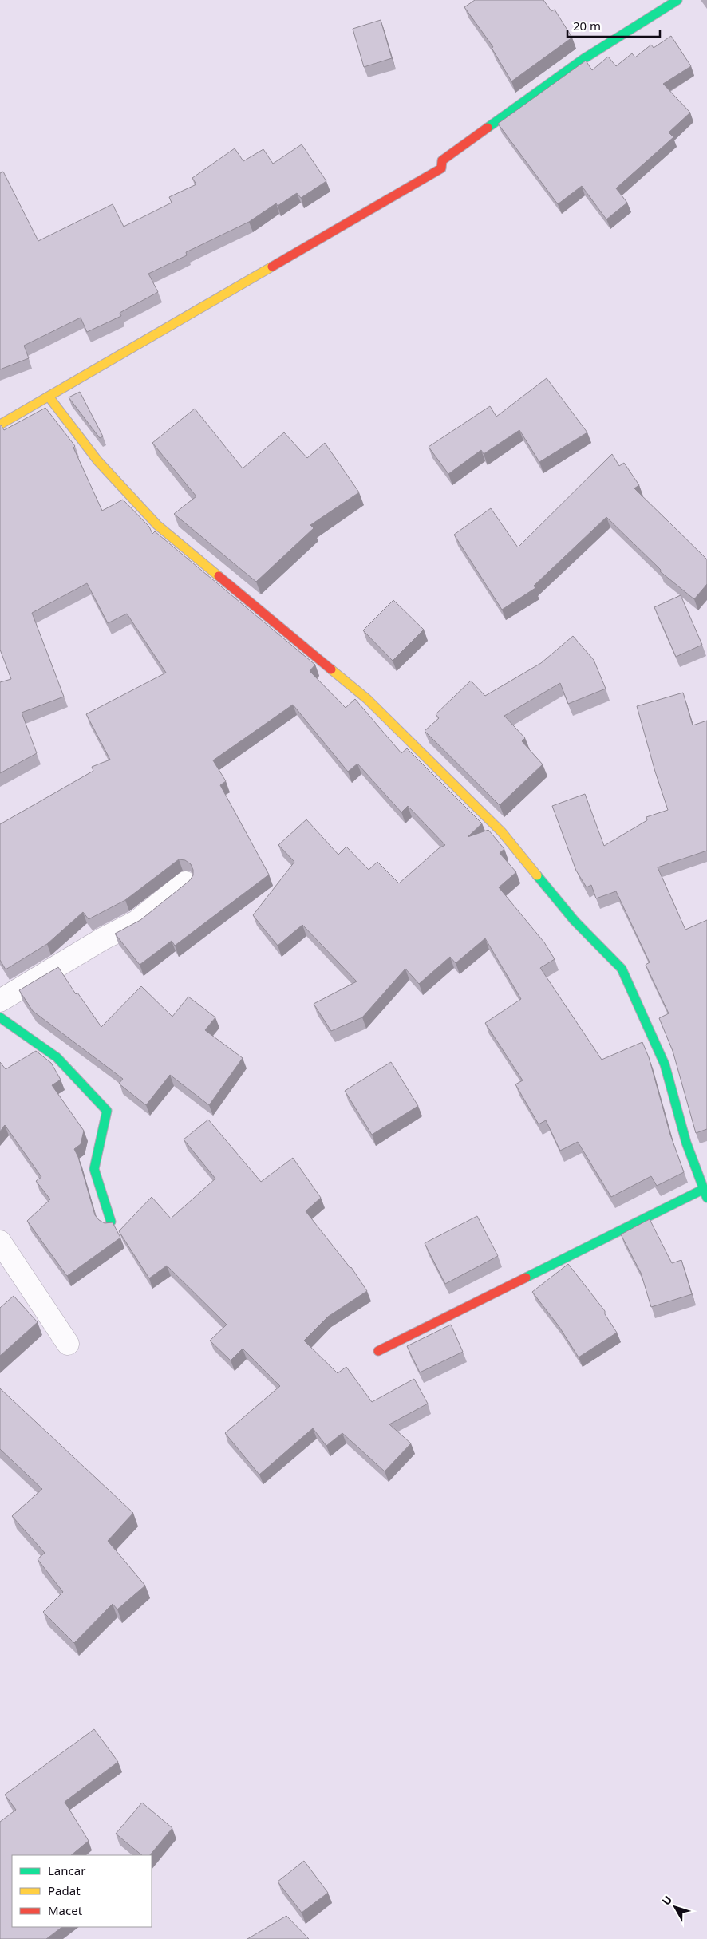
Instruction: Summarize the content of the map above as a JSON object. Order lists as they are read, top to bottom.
{
  "legend": ["Lancar", "Padat", "Macet"],
  "scale_bar": "20 m",
  "north": "top left"
}
